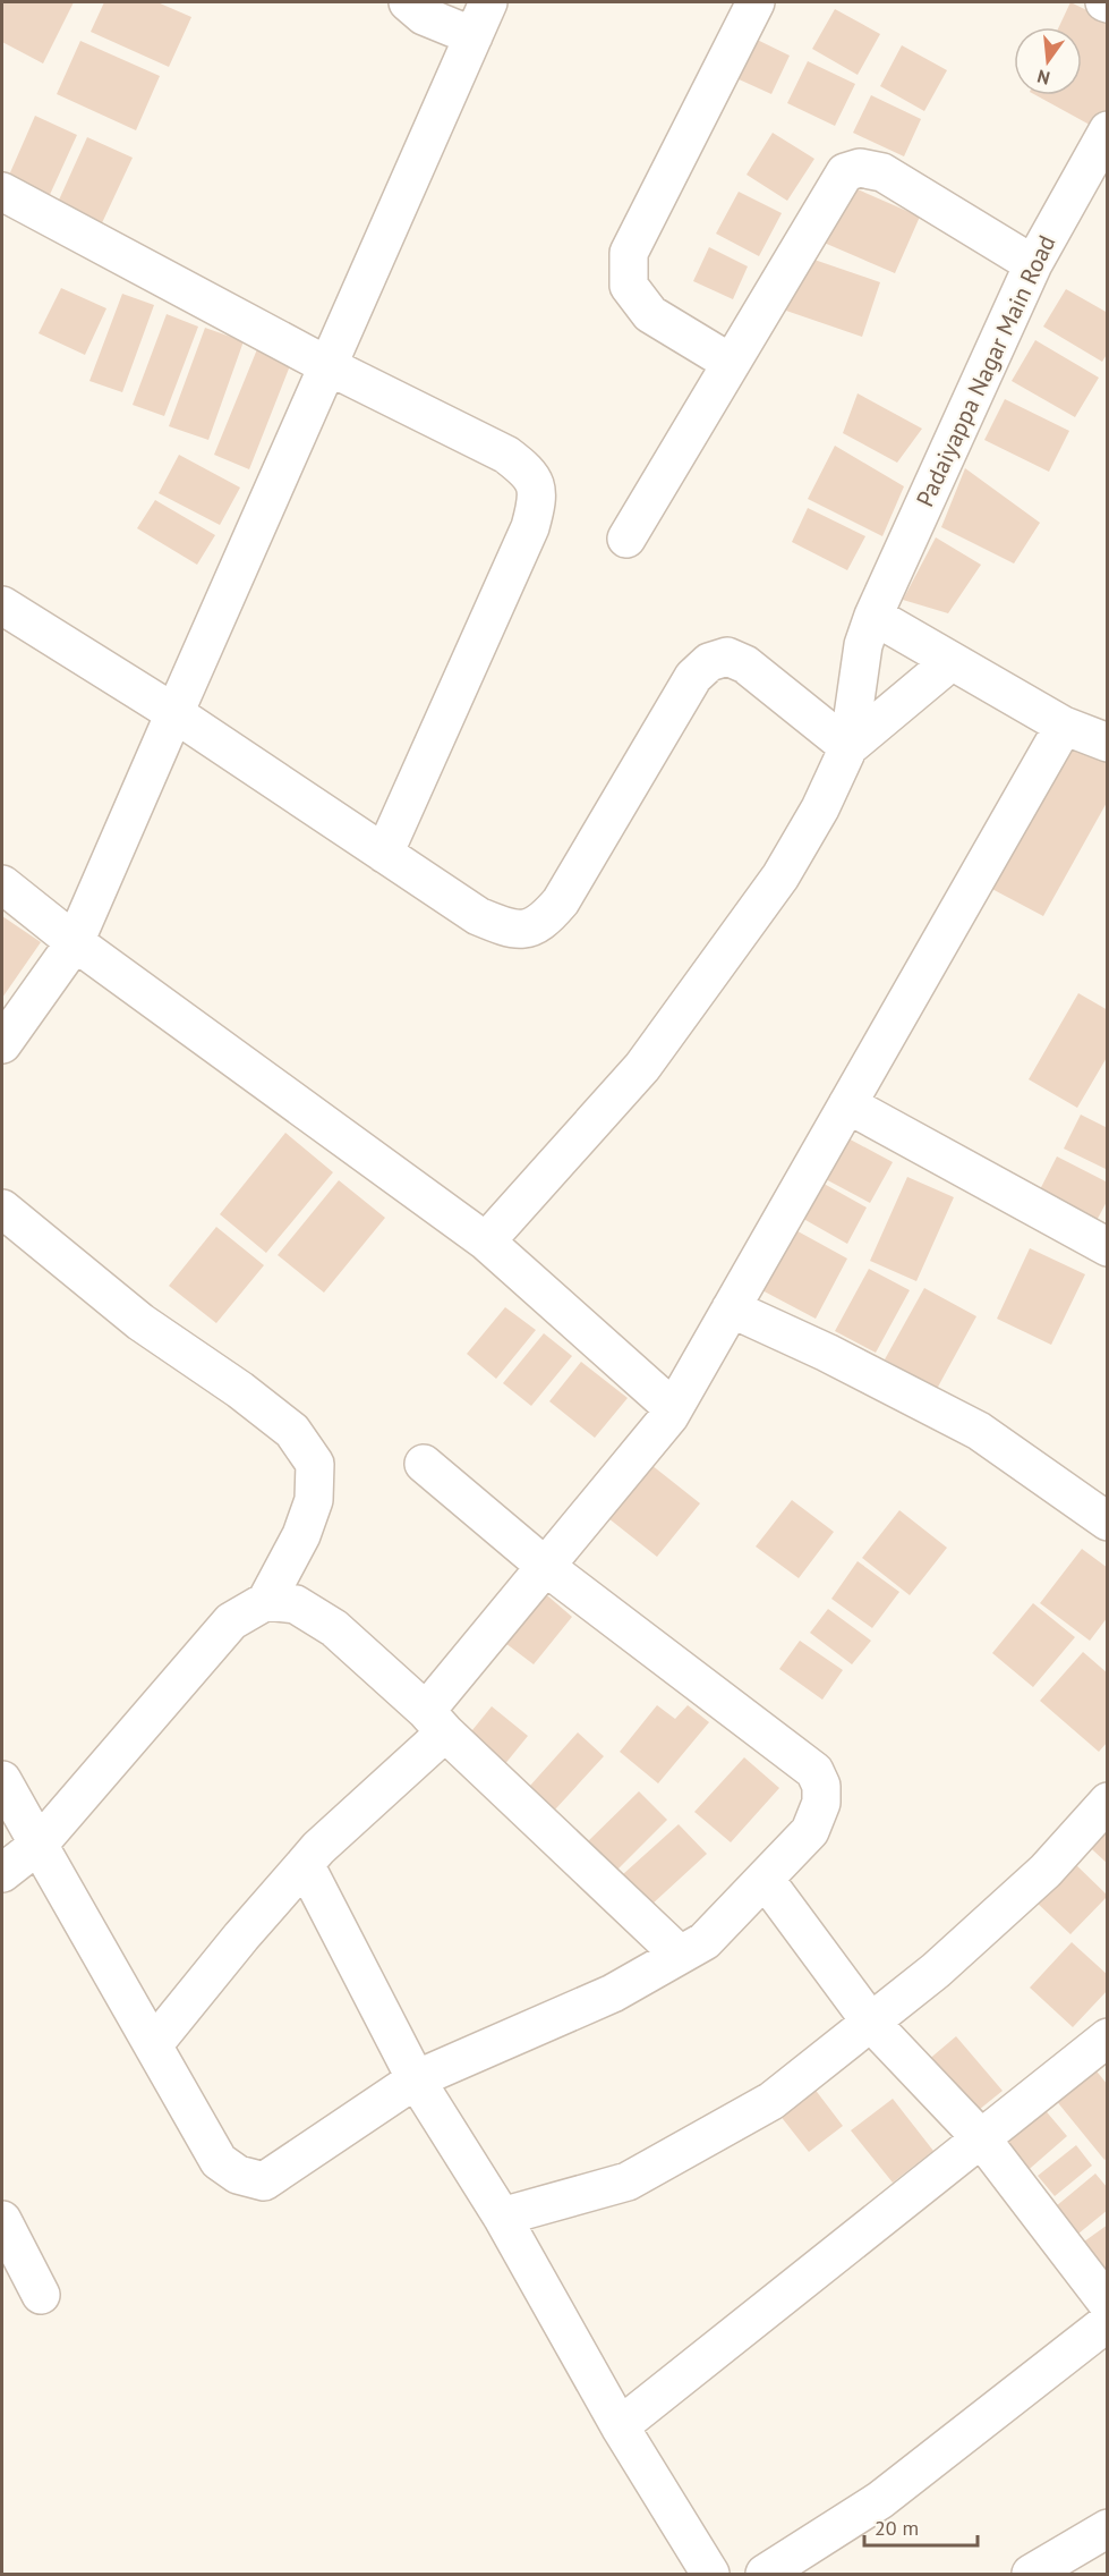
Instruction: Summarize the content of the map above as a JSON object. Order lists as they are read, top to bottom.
{
  "streets": {
    "street": ["Padaiyappa Nagar Main Road"]
  },
  "scale_bar": "20 m",
  "north": "bottom"
}
